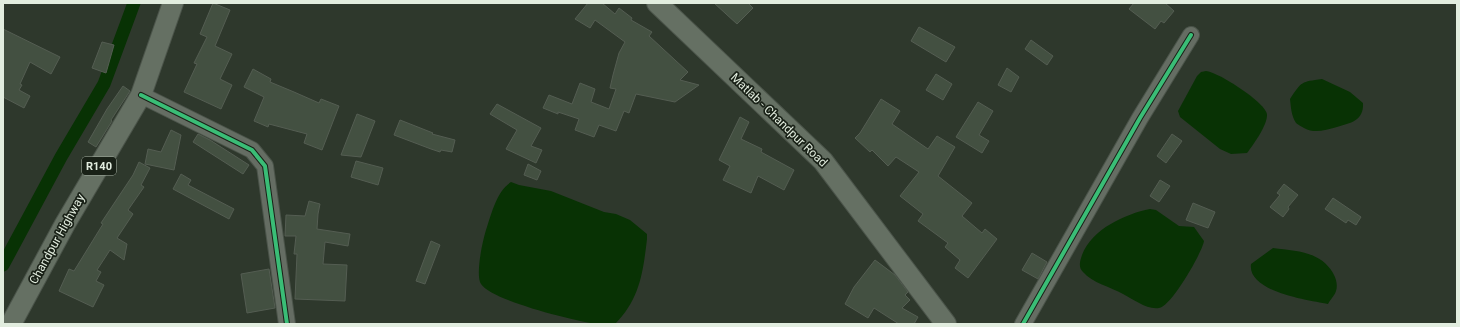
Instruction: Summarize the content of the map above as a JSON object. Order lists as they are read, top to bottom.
{
  "streets": {
    "main road": ["Matlab - Chandpur Road", "R140", "Chandpur Highway"]
  }
}
